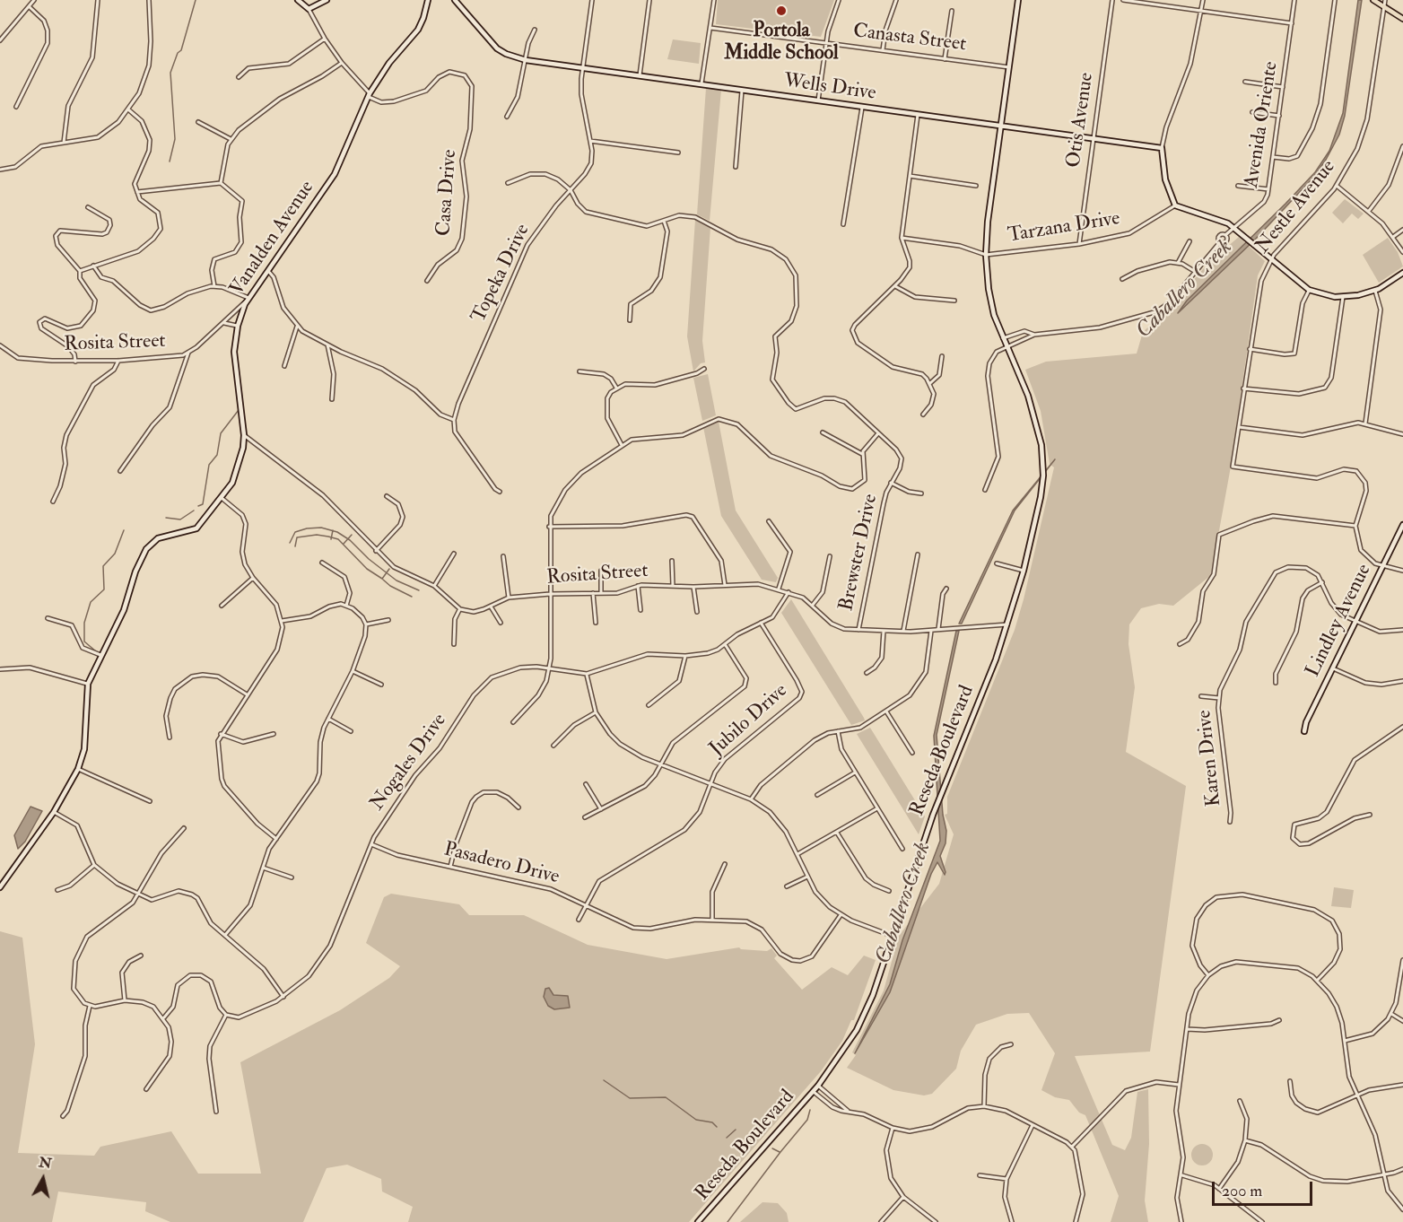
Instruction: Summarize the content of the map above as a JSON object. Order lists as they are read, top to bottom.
{
  "streets": {
    "main road": [
      "Wells Drive",
      "Vanalden Avenue",
      "Lindley Avenue",
      "Reseda Boulevard"
    ],
    "street": [
      "Canasta Street",
      "Otis Avenue",
      "Avenida Oriente",
      "Casa Drive",
      "Nestle Avenue",
      "Tarzana Drive",
      "Topeka Drive",
      "Rosita Street",
      "Brewster Drive",
      "Jubilo Drive",
      "Karen Drive",
      "Nogales Drive",
      "Pasadero Drive"
    ]
  },
  "crossings": [
    ["Canasta Street", "Reseda Boulevard"],
    ["Wells Drive", "Otis Avenue"],
    ["Wells Drive", "Topeka Drive"],
    ["Wells Drive", "Reseda Boulevard"],
    ["Otis Avenue", "Tarzana Drive"],
    ["Avenida Oriente", "Reseda Boulevard"],
    ["Casa Drive", "Vanalden Avenue"],
    ["Tarzana Drive", "Reseda Boulevard"],
    ["Vanalden Avenue", "Rosita Street"],
    ["Topeka Drive", "Brewster Drive"],
    ["Rosita Street", "Brewster Drive"],
    ["Rosita Street", "Reseda Boulevard"],
    ["Rosita Street", "Nogales Drive"],
    ["Lindley Avenue", "Karen Drive"],
    ["Jubilo Drive", "Nogales Drive"],
    ["Jubilo Drive", "Pasadero Drive"],
    ["Nogales Drive", "Pasadero Drive"]
  ],
  "water": ["Caballero Creek"],
  "places": ["Portola Middle School"],
  "scale_bar": "200 m",
  "north": "top"
}
